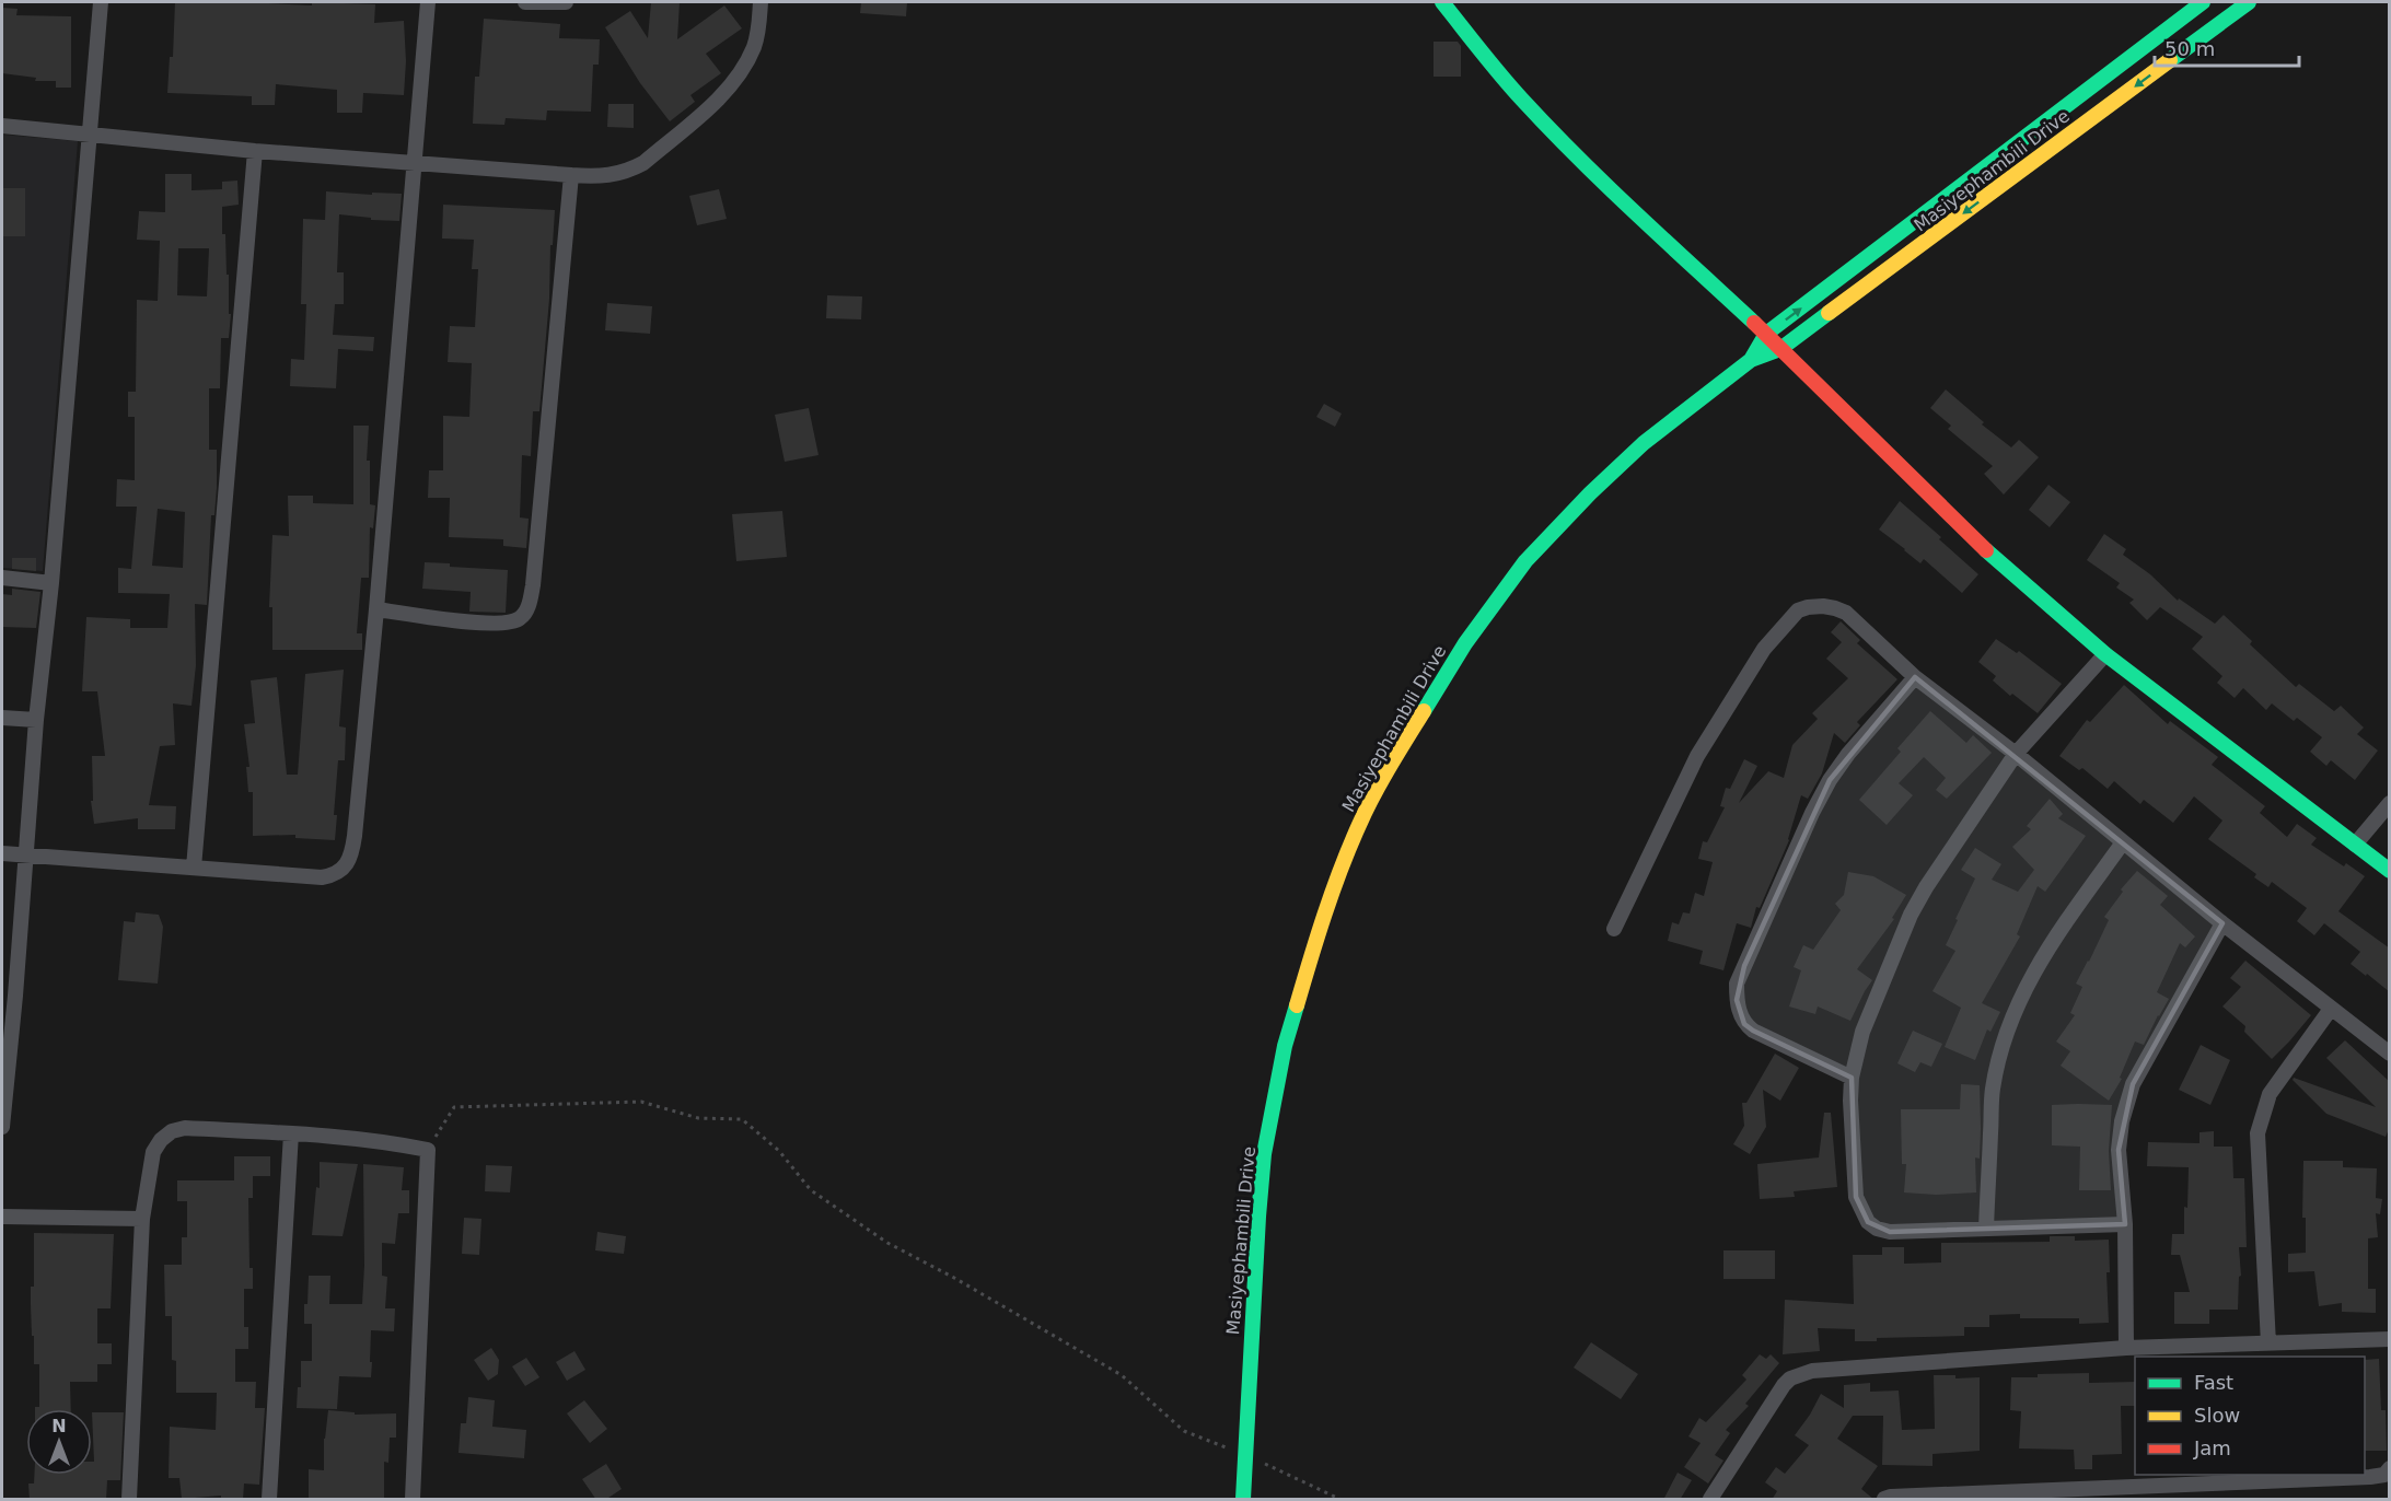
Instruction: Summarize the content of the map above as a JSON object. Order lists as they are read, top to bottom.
{
  "streets": {
    "main road": ["Masiyephambili Drive"]
  },
  "legend": ["Fast", "Slow", "Jam"],
  "scale_bar": "50 m",
  "north": "top"
}
